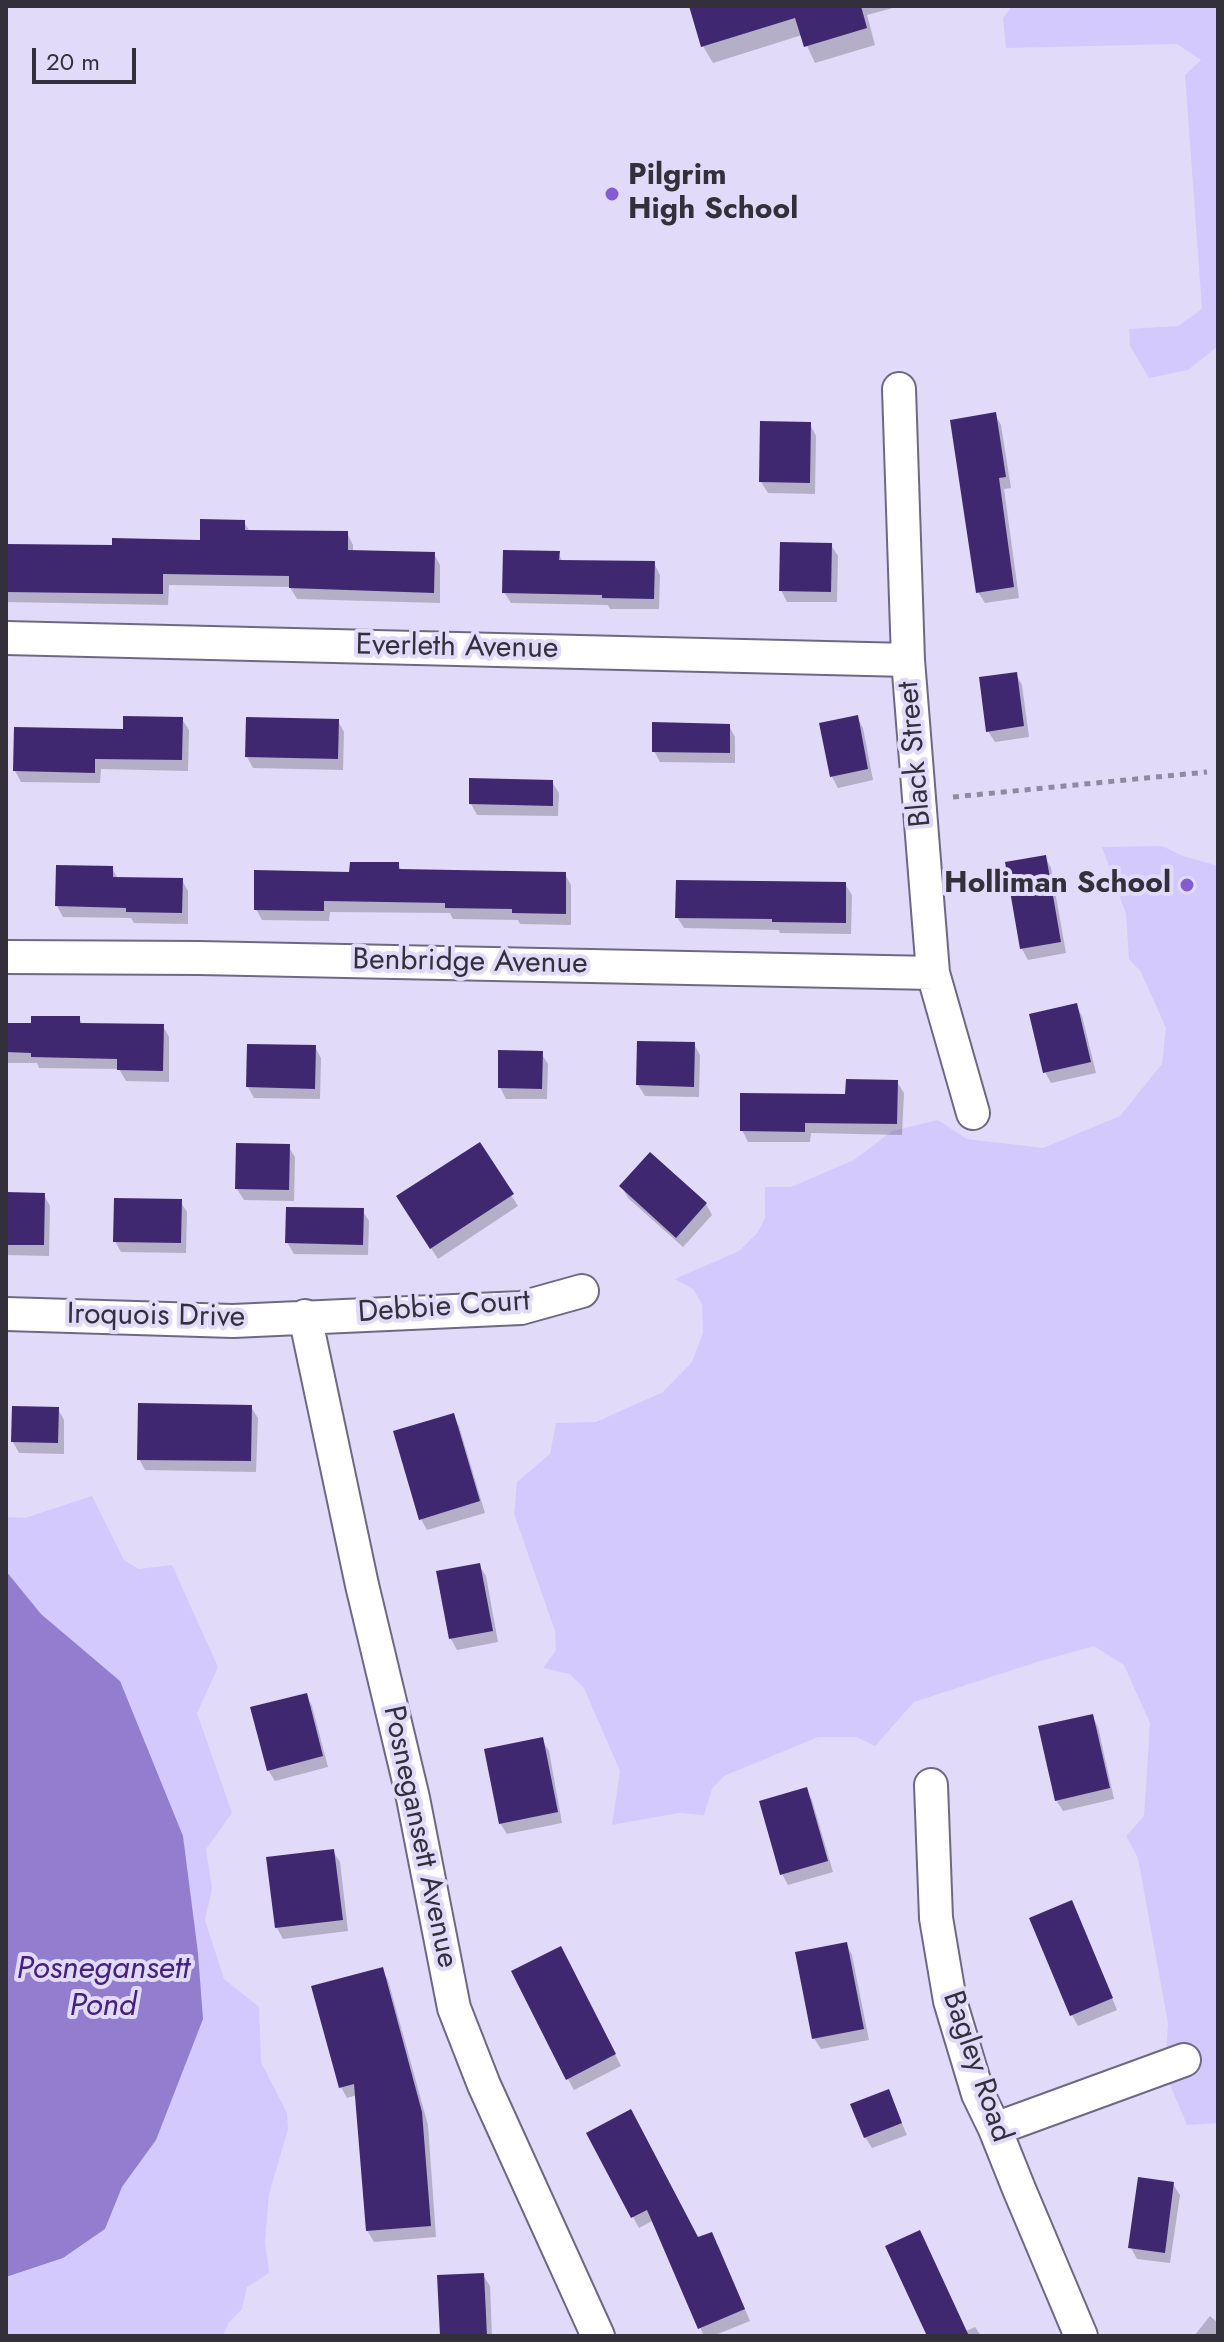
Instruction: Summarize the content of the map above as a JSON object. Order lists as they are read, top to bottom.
{
  "streets": {
    "street": [
      "Everleth Avenue",
      "Black Street",
      "Benbridge Avenue",
      "Debbie Court",
      "Iroquois Drive",
      "Posnegansett Avenue",
      "Bagley Road"
    ]
  },
  "crossings": [
    ["Everleth Avenue", "Black Street"],
    ["Black Street", "Benbridge Avenue"],
    ["Debbie Court", "Iroquois Drive"],
    ["Debbie Court", "Posnegansett Avenue"],
    ["Iroquois Drive", "Posnegansett Avenue"]
  ],
  "water": ["Posnegansett Pond"],
  "places": ["Pilgrim High School", "Holliman School"],
  "scale_bar": "20 m"
}
